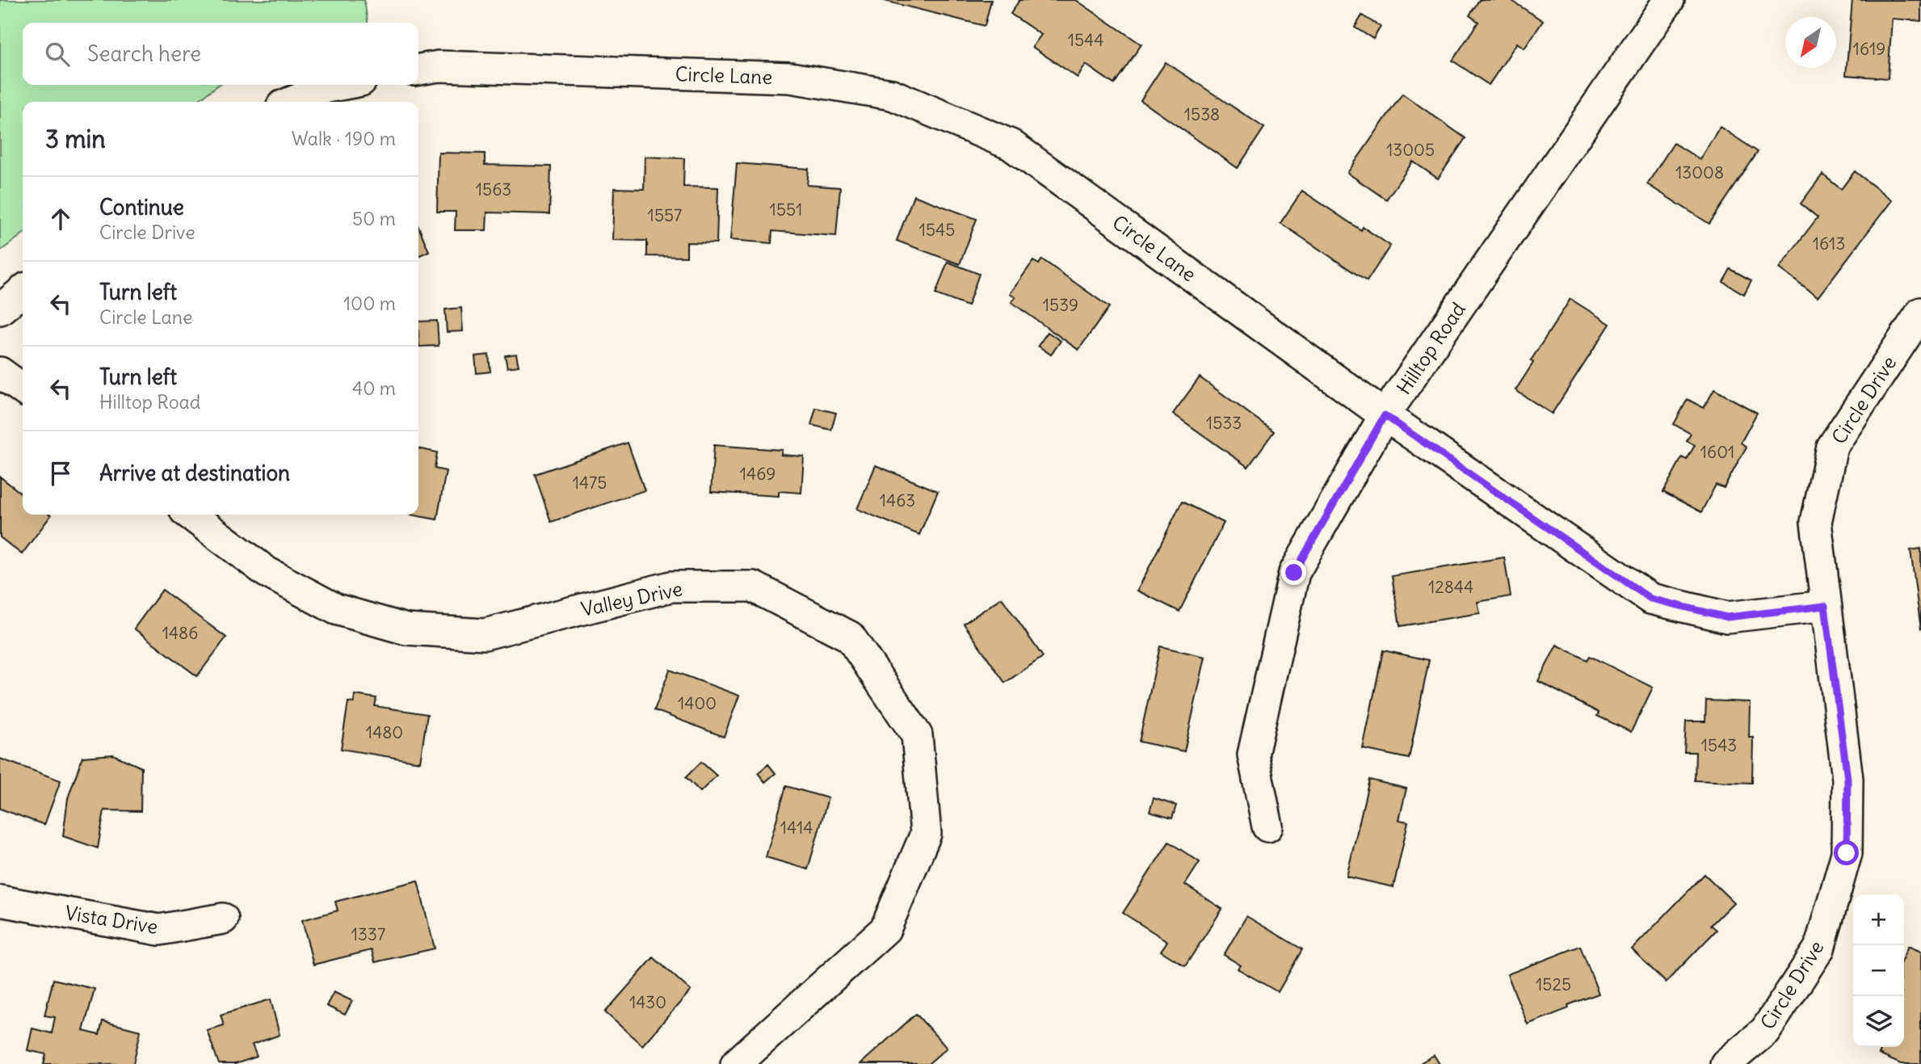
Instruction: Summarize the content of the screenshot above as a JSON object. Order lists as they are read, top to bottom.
{
  "streets": {
    "street": [
      "Circle Lane",
      "Hilltop Road",
      "Circle Drive",
      "Valley Drive",
      "Vista Drive"
    ]
  },
  "crossings": [
    ["Circle Lane", "Hilltop Road"],
    ["Circle Lane", "Circle Drive"]
  ],
  "house_numbers": [
    "1544",
    "1619",
    "1538",
    "13005",
    "13008",
    "1563",
    "1551",
    "1557",
    "1545",
    "1613",
    "1539",
    "1533",
    "1601",
    "1469",
    "1475",
    "1463",
    "12844",
    "1486",
    "1400",
    "1480",
    "1543",
    "1414",
    "1337",
    "1525",
    "1430"
  ],
  "north": "bottom left",
  "page": {
    "search": "Search here",
    "heading": ["3 min", "Walk · 190 m"],
    "list": [
      ["Continue", "Circle Drive", "50 m"],
      ["Turn left", "Circle Lane", "100 m"],
      ["Turn left", "Hilltop Road", "40 m"],
      "Arrive at destination"
    ],
    "map_buttons": ["+", "−"]
  }
}
